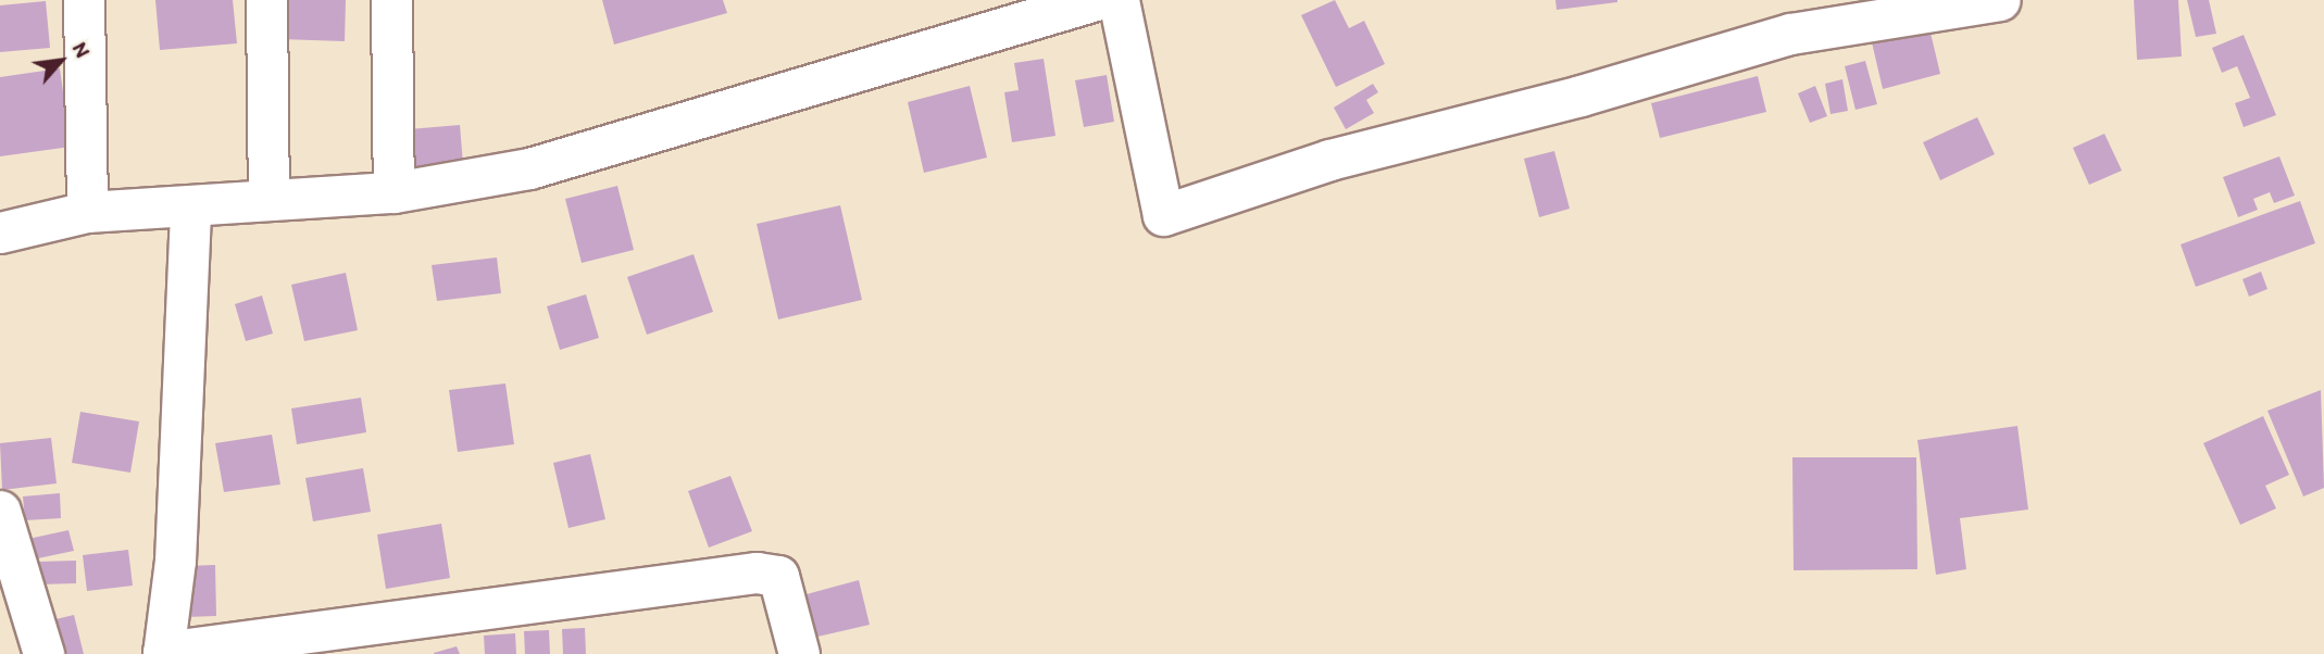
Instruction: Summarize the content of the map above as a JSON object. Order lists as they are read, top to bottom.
{
  "north": "top right"
}
